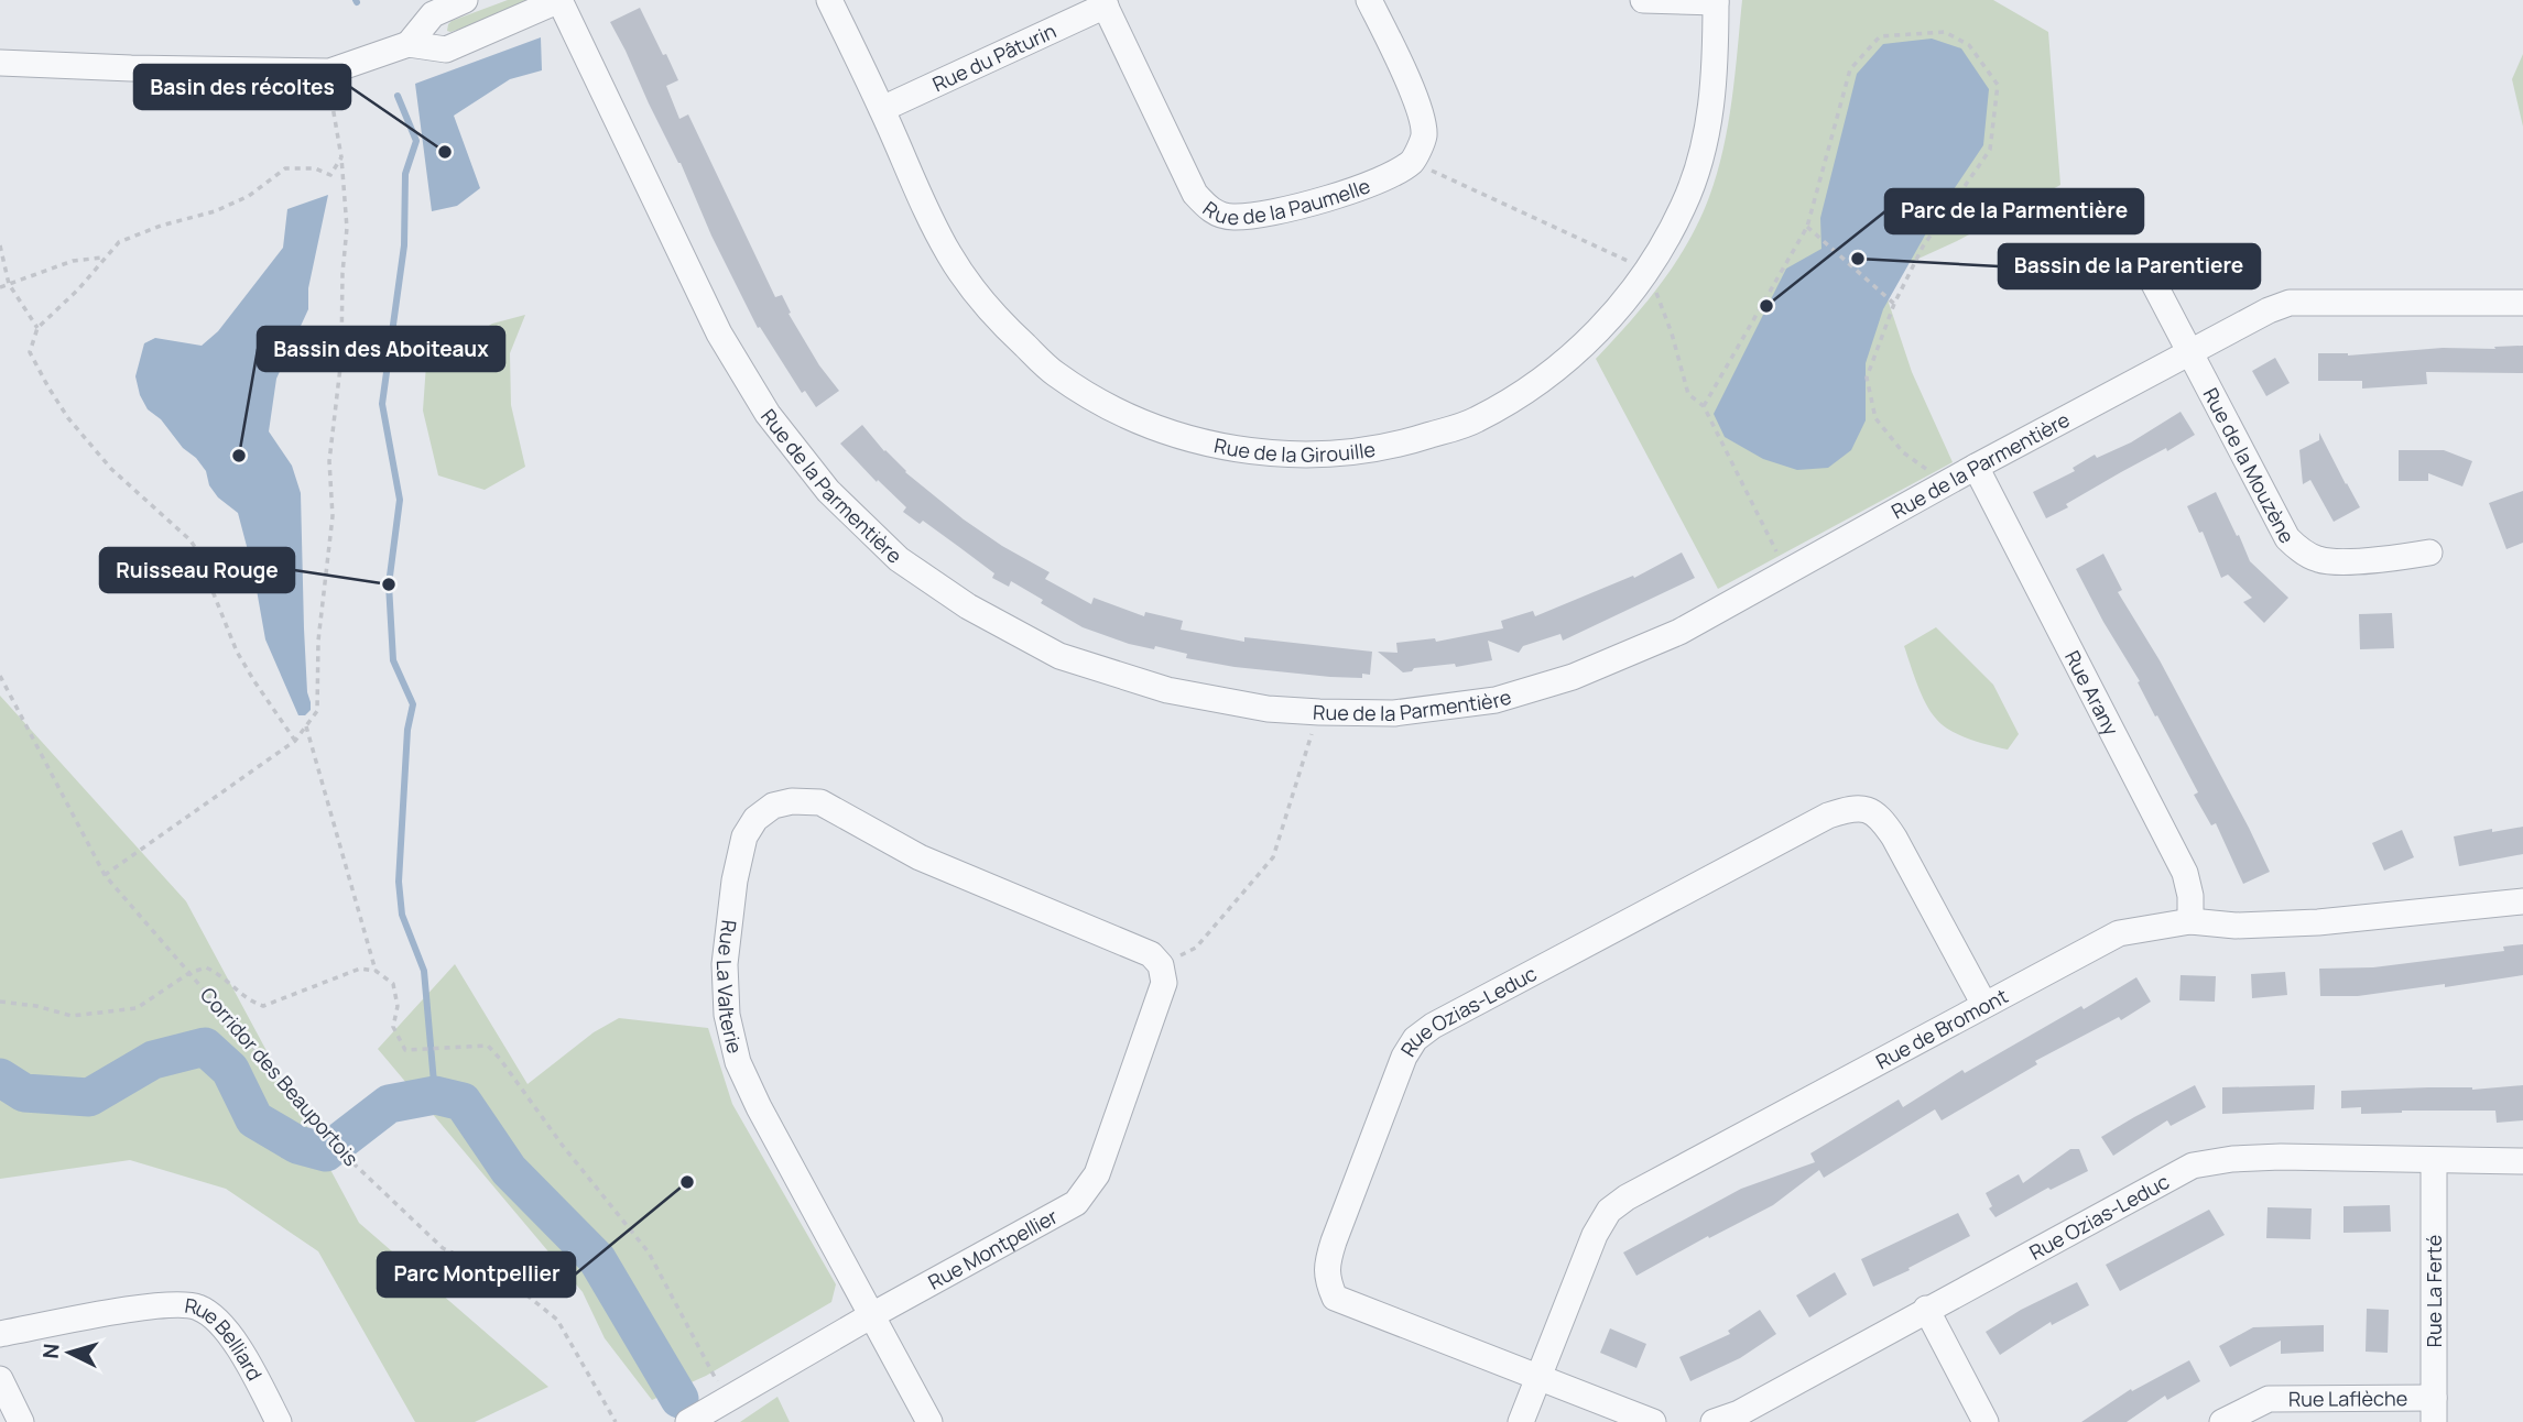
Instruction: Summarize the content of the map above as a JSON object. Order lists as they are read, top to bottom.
{
  "streets": {
    "street": [
      "Rue du Pâturin",
      "Rue de la Paumelle",
      "Rue de la Girouille",
      "Rue de la Mouzène",
      "Rue de la Parmentière",
      "Rue Arany",
      "Rue La Valterie",
      "Rue Ozias-Leduc",
      "Rue de Bromont",
      "Rue Montpellier",
      "Rue La Ferté",
      "Rue Belliard",
      "Rue Laflèche"
    ],
    "path": ["Corridor des Beauportois"]
  },
  "crossings": [
    ["Rue du Pâturin", "Rue de la Paumelle"],
    ["Rue du Pâturin", "Rue de la Girouille"],
    ["Rue de la Mouzène", "Rue de la Parmentière"],
    ["Rue de la Parmentière", "Rue Arany"],
    ["Rue Arany", "Rue de Bromont"],
    ["Rue La Valterie", "Rue Montpellier"],
    ["Rue Ozias-Leduc", "Rue de Bromont"],
    ["Rue Ozias-Leduc", "Rue La Ferté"],
    ["Rue La Ferté", "Rue Laflèche"]
  ],
  "places": [
    "Basin des récoltes",
    "Bassin de la Parentiere",
    "Parc de la Parmentière",
    "Bassin des Aboiteaux",
    "Ruisseau Rouge",
    "Parc Montpellier"
  ],
  "north": "left"
}
